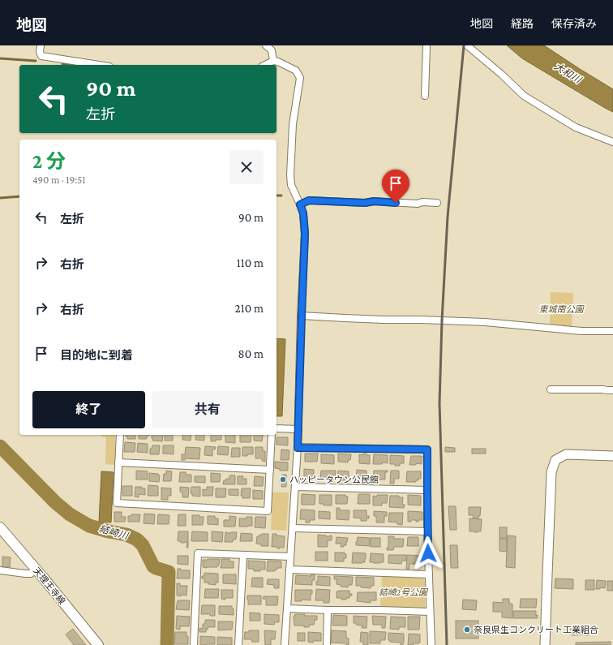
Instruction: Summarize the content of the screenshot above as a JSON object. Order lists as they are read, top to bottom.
{
  "streets": {
    "main road": ["天理王寺線"]
  },
  "water": ["大和川", "結崎川"],
  "parks": ["東城南公園", "結崎2号公園"],
  "places": ["ハッピータウン公民館", "奈良県生コンクリート工業組合"],
  "page": {
    "header": "地図",
    "nav": ["地図", "経路", "保存済み"],
    "turn": ["90 m", "左折"],
    "heading": ["2 分", "490 m · 19:51"],
    "list": [
      {
        "name": "左折",
        "value": "90 m"
      },
      {
        "name": "右折",
        "value": "110 m"
      },
      {
        "name": "右折",
        "value": "210 m"
      },
      {
        "name": "目的地に到着",
        "value": "80 m"
      }
    ],
    "buttons": ["終了", "共有"]
  }
}
